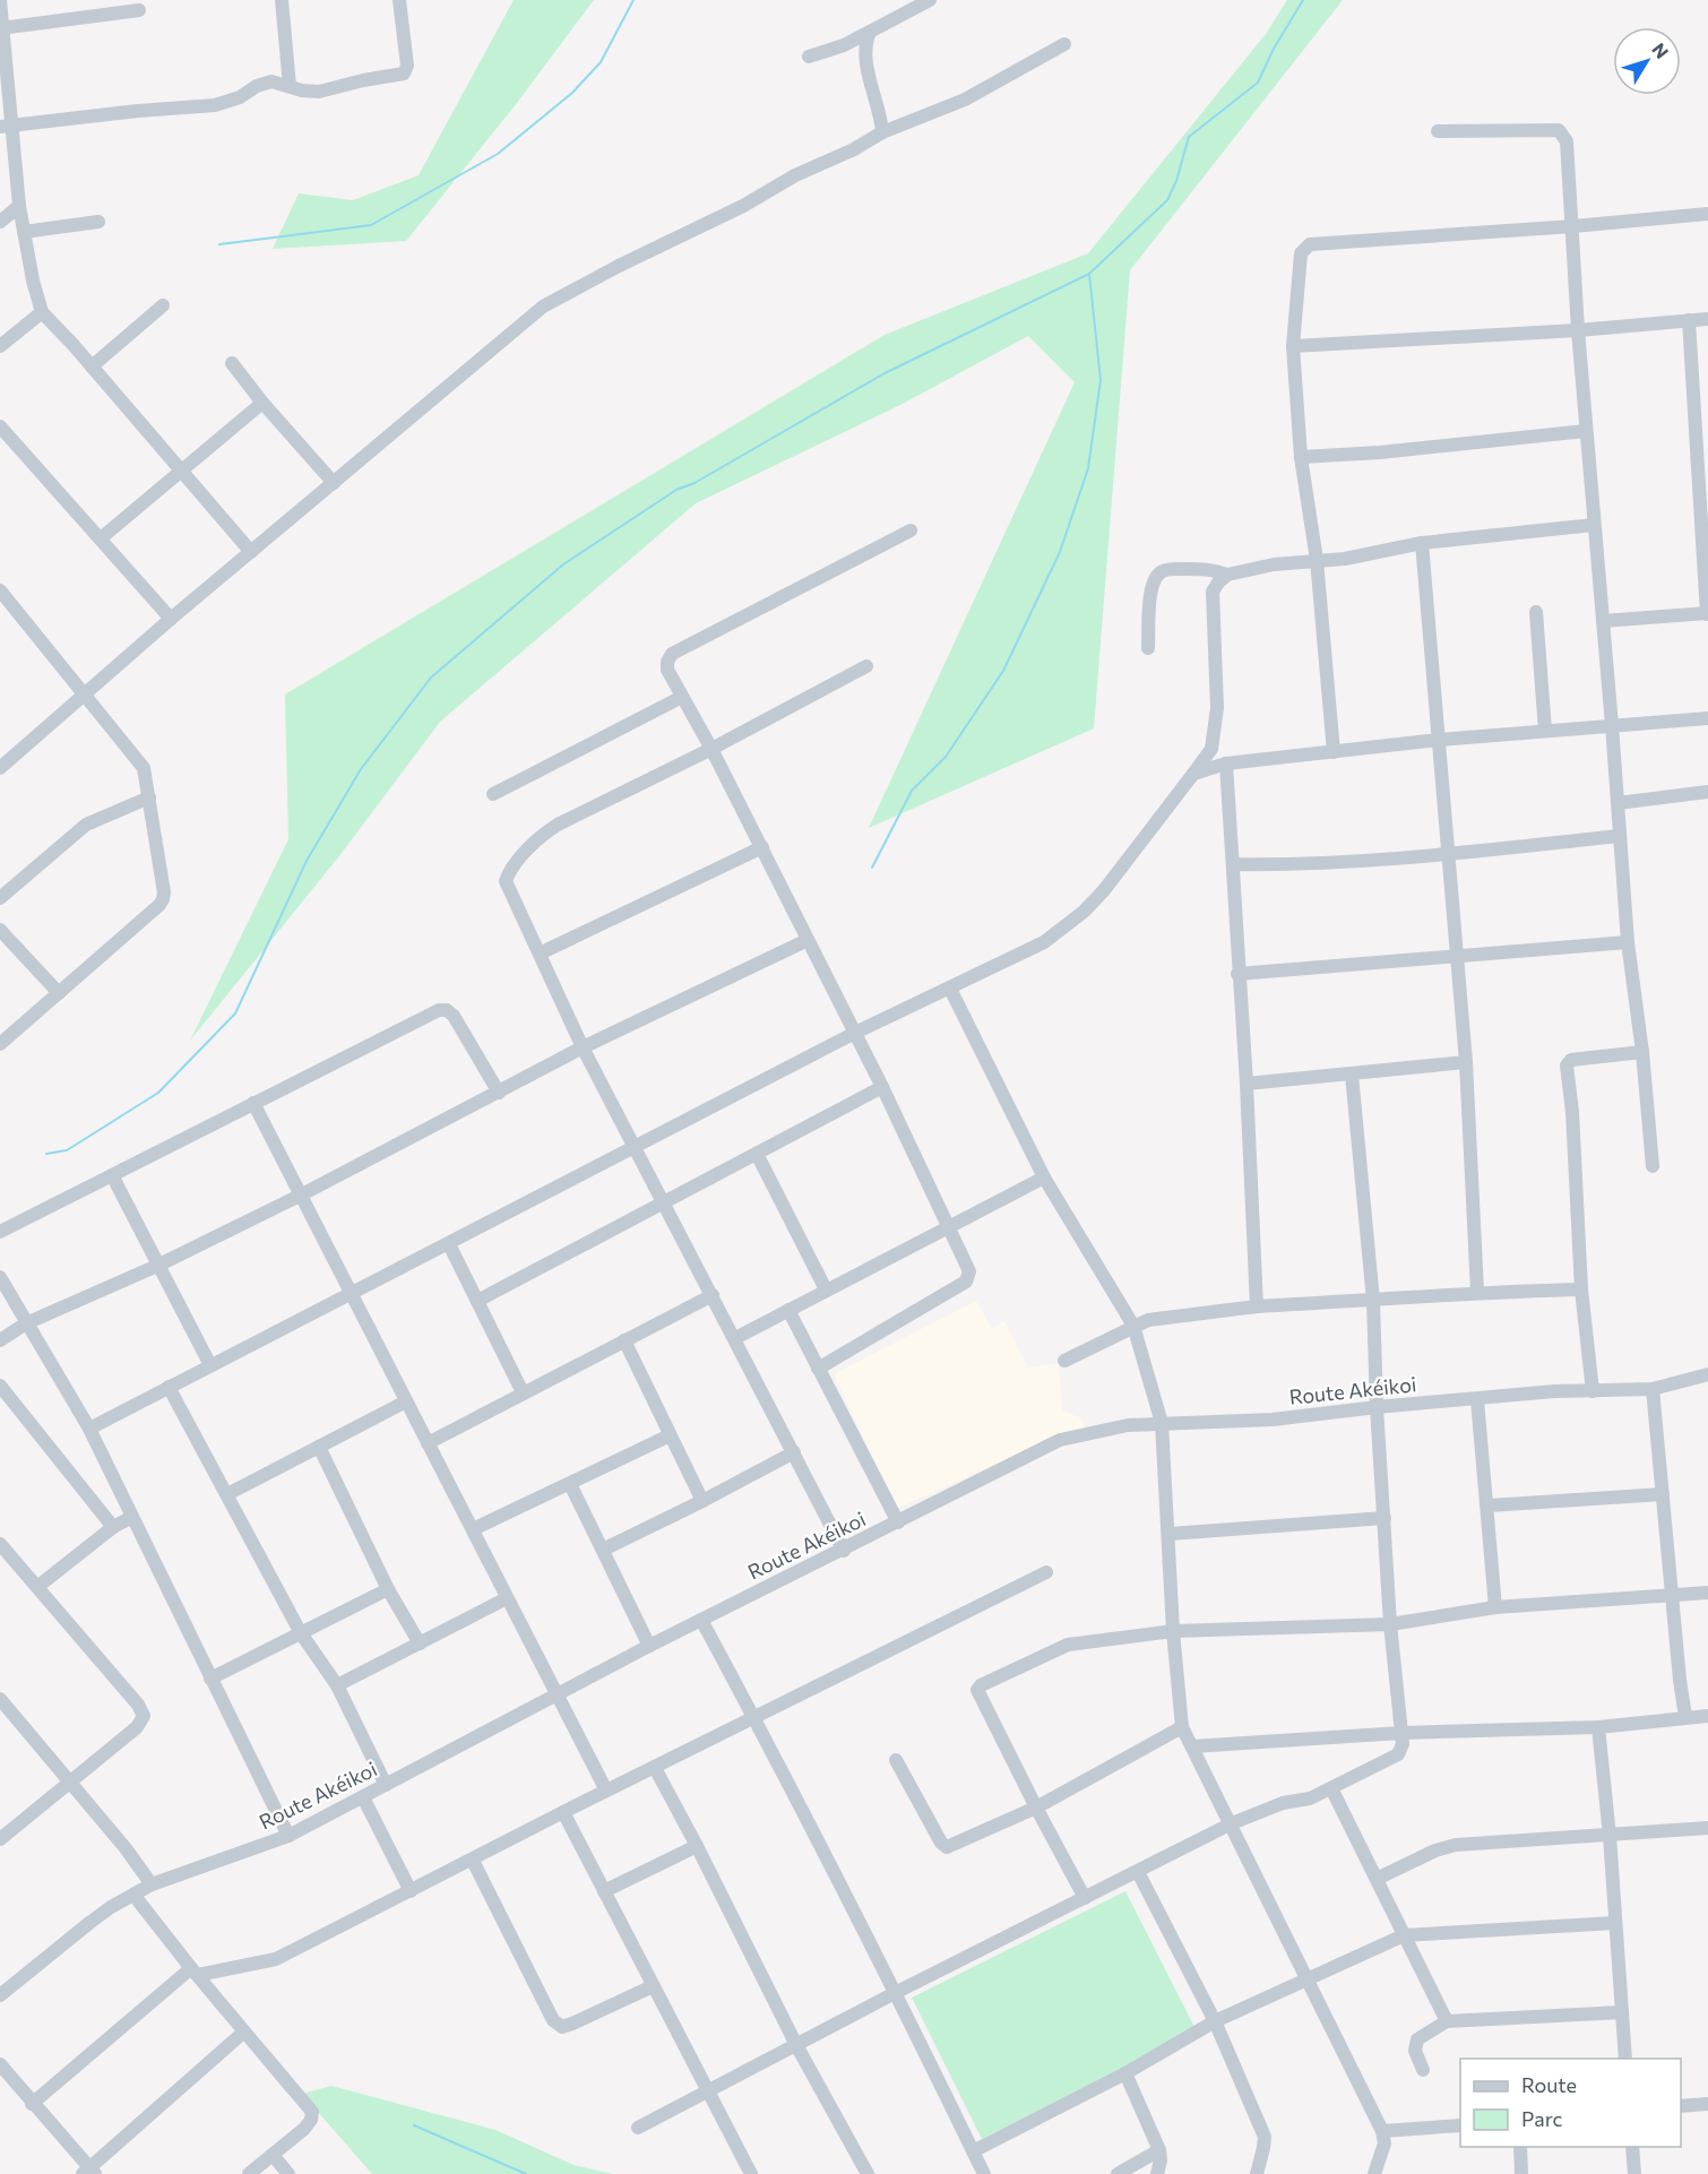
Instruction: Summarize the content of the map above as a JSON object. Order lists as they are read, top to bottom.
{
  "streets": {
    "street": ["Route Akéikoi"]
  },
  "legend": ["Route", "Parc"],
  "north": "top right"
}
